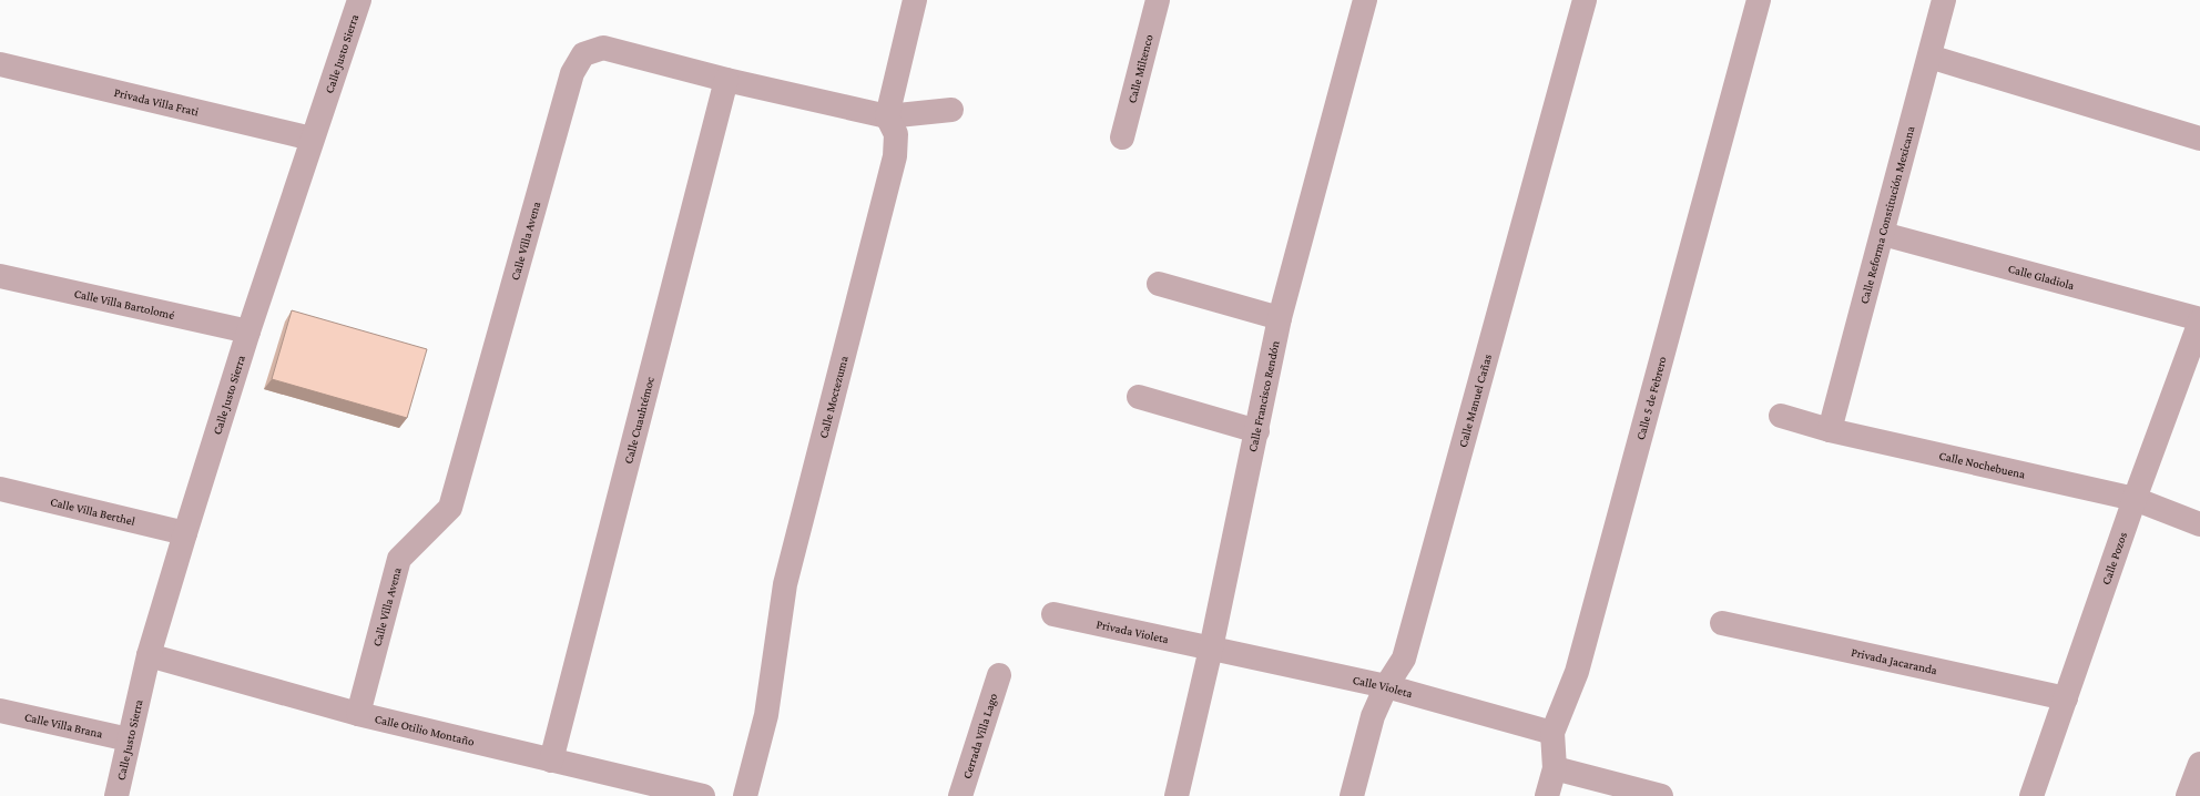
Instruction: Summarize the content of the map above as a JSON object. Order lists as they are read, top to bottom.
{
  "streets": {
    "street": [
      "Calle Justo Sierra",
      "Calle Miltenco",
      "Privada Villa Frati",
      "Calle Reforma Constitución Mexicana",
      "Calle Villa Avena",
      "Calle Gladiola",
      "Calle Villa Bartolomé",
      "Calle Francisco Rendón",
      "Calle Moctezuma",
      "Calle 5 de Febrero",
      "Calle Manuel Cañas",
      "Calle Cuauhtémoc",
      "Calle Nochebuena",
      "Calle Villa Berthel",
      "Calle Pozos",
      "Privada Violeta",
      "Privada Jacaranda",
      "Calle Violeta",
      "Calle Villa Brana",
      "Calle Otilio Montaño",
      "Cerrada Villa Lago"
    ]
  },
  "crossings": [
    ["Calle Justo Sierra", "Privada Villa Frati"],
    ["Calle Justo Sierra", "Calle Villa Bartolomé"],
    ["Calle Justo Sierra", "Calle Villa Berthel"],
    ["Calle Justo Sierra", "Calle Villa Brana"],
    ["Calle Justo Sierra", "Calle Otilio Montaño"],
    ["Calle Reforma Constitución Mexicana", "Calle Gladiola"],
    ["Calle Reforma Constitución Mexicana", "Calle Nochebuena"],
    ["Calle Villa Avena", "Calle Moctezuma"],
    ["Calle Villa Avena", "Calle Cuauhtémoc"],
    ["Calle Villa Avena", "Calle Otilio Montaño"],
    ["Calle Gladiola", "Calle Pozos"],
    ["Calle Francisco Rendón", "Privada Violeta"],
    ["Calle Francisco Rendón", "Calle Violeta"],
    ["Calle 5 de Febrero", "Calle Violeta"],
    ["Calle Manuel Cañas", "Calle Violeta"],
    ["Calle Cuauhtémoc", "Calle Otilio Montaño"],
    ["Calle Nochebuena", "Calle Pozos"],
    ["Calle Pozos", "Privada Jacaranda"],
    ["Privada Violeta", "Calle Violeta"]
  ]
}
